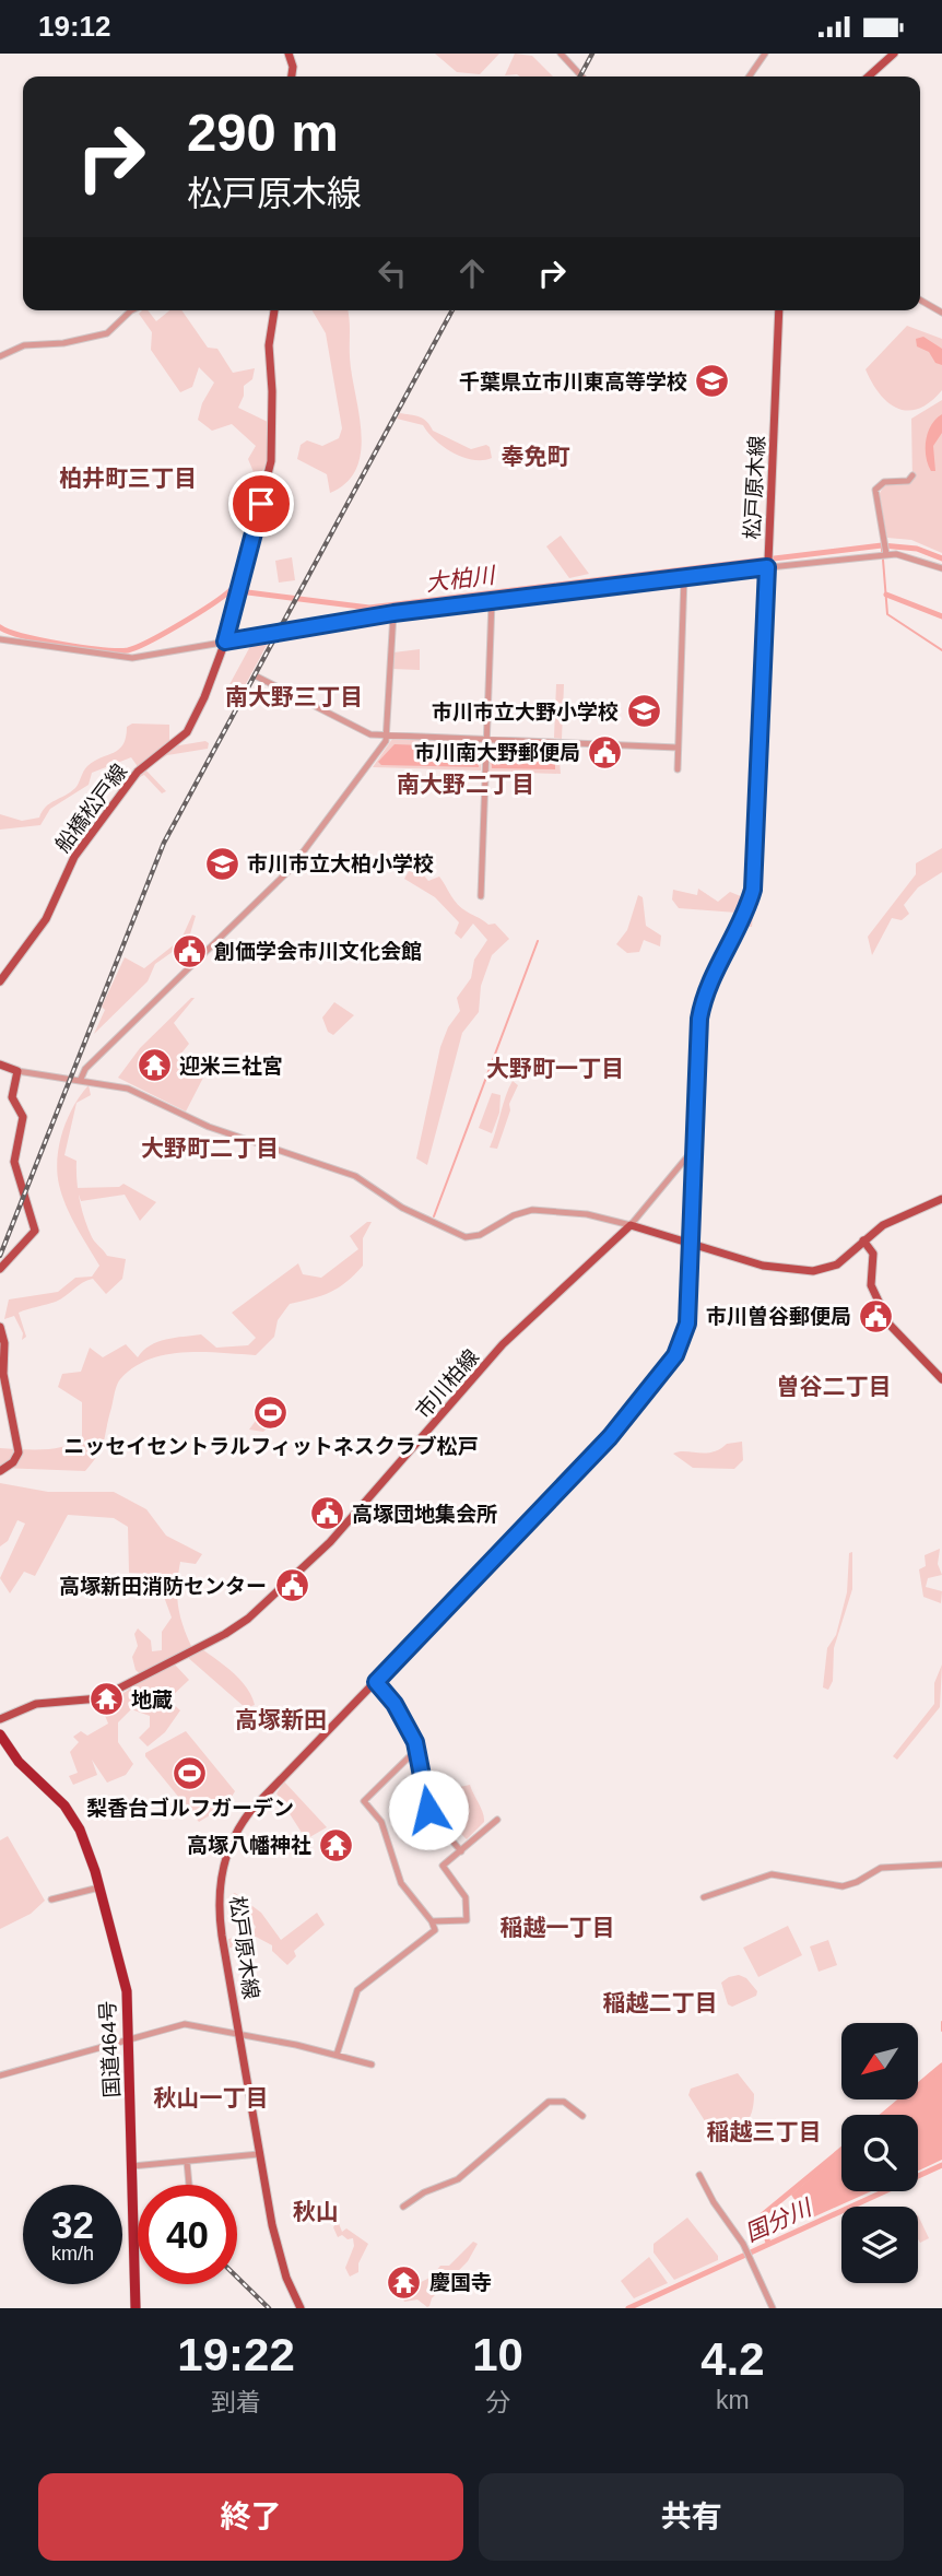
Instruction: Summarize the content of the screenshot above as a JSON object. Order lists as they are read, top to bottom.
{
  "streets": {
    "highway": ["国道464号"],
    "main road": ["松戸原木線", "船橋松戸線", "市川柏線"]
  },
  "districts": [
    "奉免町",
    "柏井町三丁目",
    "南大野三丁目",
    "南大野二丁目",
    "大野町一丁目",
    "大野町二丁目",
    "曽谷二丁目",
    "高塚新田",
    "稲越一丁目",
    "稲越二丁目",
    "秋山一丁目",
    "稲越三丁目",
    "秋山"
  ],
  "water": ["大柏川", "国分川"],
  "places": {
    "school or university": ["千葉県立市川東高等学校", "市川市立大野小学校", "市川市立大柏小学校"],
    "public building": [
      "市川南大野郵便局",
      "創価学会市川文化会館",
      "市川曽谷郵便局",
      "高塚団地集会所",
      "高塚新田消防センター"
    ],
    "temple": [
      "迎米三社宮",
      "地蔵",
      "高塚八幡神社",
      "慶国寺"
    ],
    "sports": ["ニッセイセントラルフィットネスクラブ松戸", "梨香台ゴルフガーデン"]
  },
  "north": "bottom left",
  "page": {
    "status": "19:12",
    "turn": ["290 m", "松戸原木線"],
    "speed": "32 km/h",
    "limit": "40",
    "eta": [
      "19:22",
      "到着",
      "10",
      "分",
      "4.2",
      "km"
    ],
    "buttons": ["終了", "共有"]
  }
}
